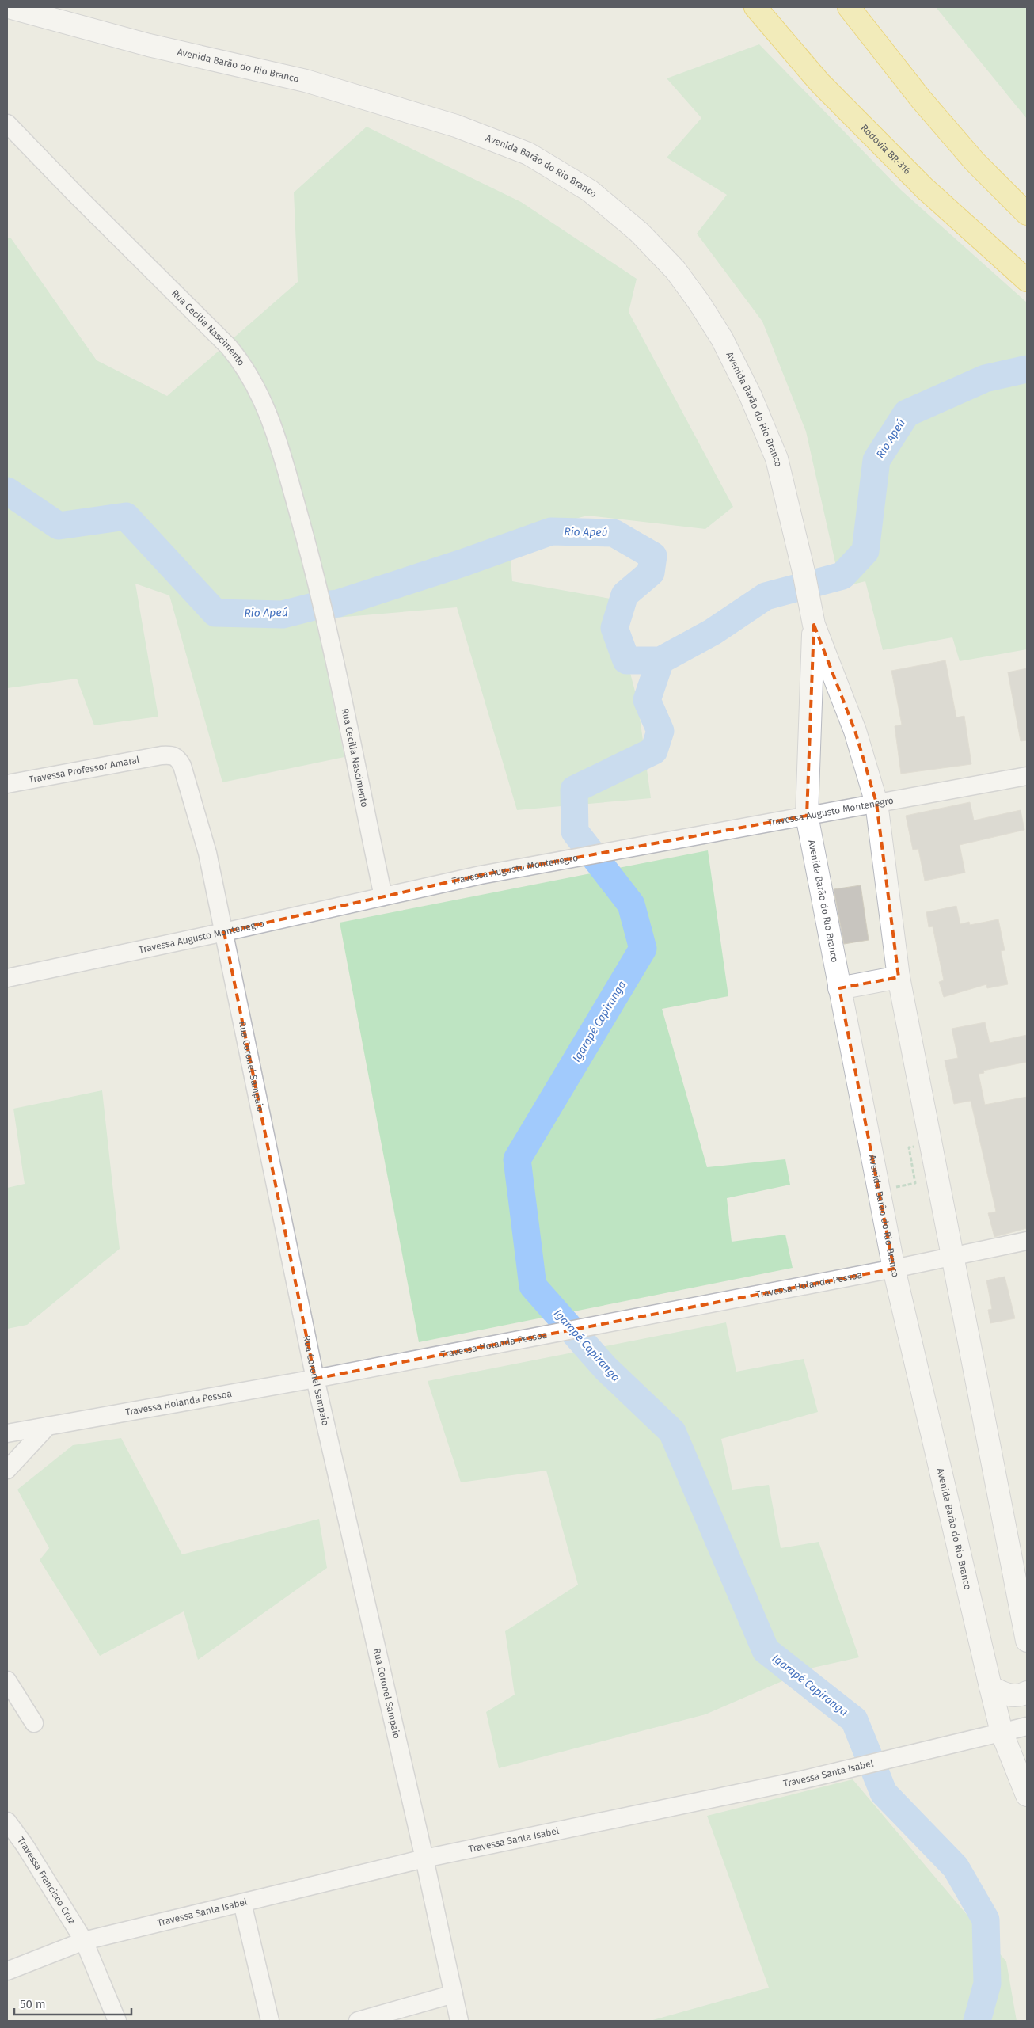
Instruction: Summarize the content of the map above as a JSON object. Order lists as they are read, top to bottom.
{
  "streets": {
    "highway": ["Rodovia BR-316"],
    "main road": ["Avenida Barão do Rio Branco"],
    "street": [
      "Rua Cecília Nascimento",
      "Travessa Professor Amaral",
      "Travessa Augusto Montenegro",
      "Rua Coronel Sampaio",
      "Travessa Holanda Pessoa",
      "Travessa Santa Isabel",
      "Travessa Francisco Cruz"
    ]
  },
  "crossings": [
    ["Avenida Barão do Rio Branco", "Travessa Augusto Montenegro"],
    ["Avenida Barão do Rio Branco", "Travessa Holanda Pessoa"],
    ["Avenida Barão do Rio Branco", "Travessa Santa Isabel"],
    ["Rua Cecília Nascimento", "Travessa Augusto Montenegro"],
    ["Travessa Professor Amaral", "Rua Coronel Sampaio"],
    ["Travessa Augusto Montenegro", "Rua Coronel Sampaio"],
    ["Rua Coronel Sampaio", "Travessa Holanda Pessoa"],
    ["Rua Coronel Sampaio", "Travessa Santa Isabel"],
    ["Travessa Santa Isabel", "Travessa Francisco Cruz"]
  ],
  "water": ["Rio Apeú", "Igarapé Capiranga"],
  "scale_bar": "50 m"
}
